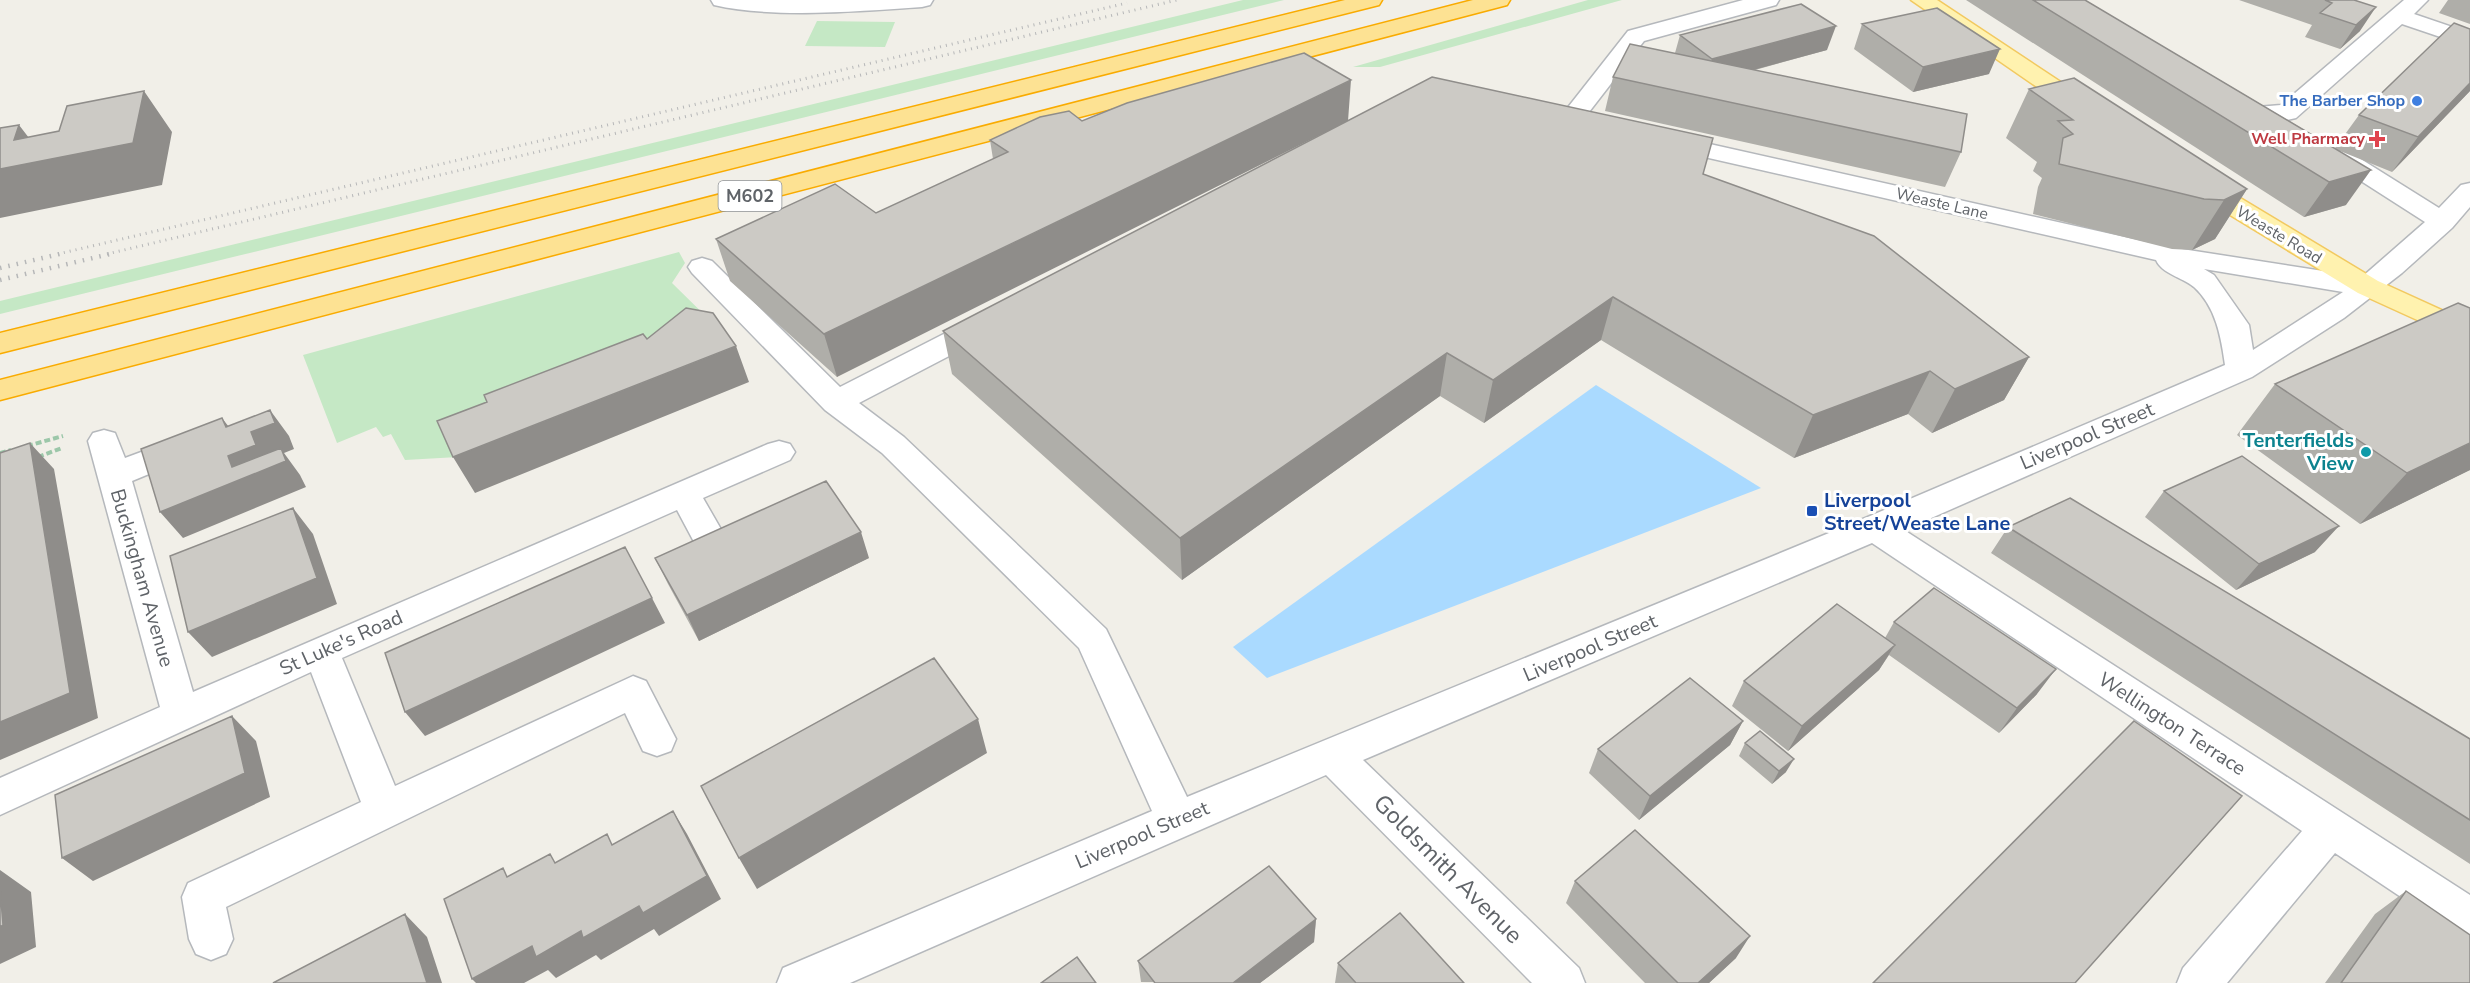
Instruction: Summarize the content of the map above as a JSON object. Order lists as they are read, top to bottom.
{
  "streets": {
    "highway": ["M602"],
    "main road": ["Weaste Lane", "Weaste Road"],
    "street": [
      "Liverpool Street",
      "Buckingham Avenue",
      "St Luke's Road",
      "Wellington Terrace",
      "Goldsmith Avenue"
    ]
  },
  "crossings": [
    ["Weaste Lane", "Weaste Road"],
    ["Weaste Lane", "Liverpool Street"],
    ["Weaste Road", "Liverpool Street"],
    ["Liverpool Street", "Wellington Terrace"],
    ["Liverpool Street", "Goldsmith Avenue"],
    ["Buckingham Avenue", "St Luke's Road"]
  ],
  "places": {
    "other": ["The Barber Shop", "Tenterfields View"],
    "health": ["Well Pharmacy"],
    "transit": ["Liverpool Street/Weaste Lane"]
  }
}
